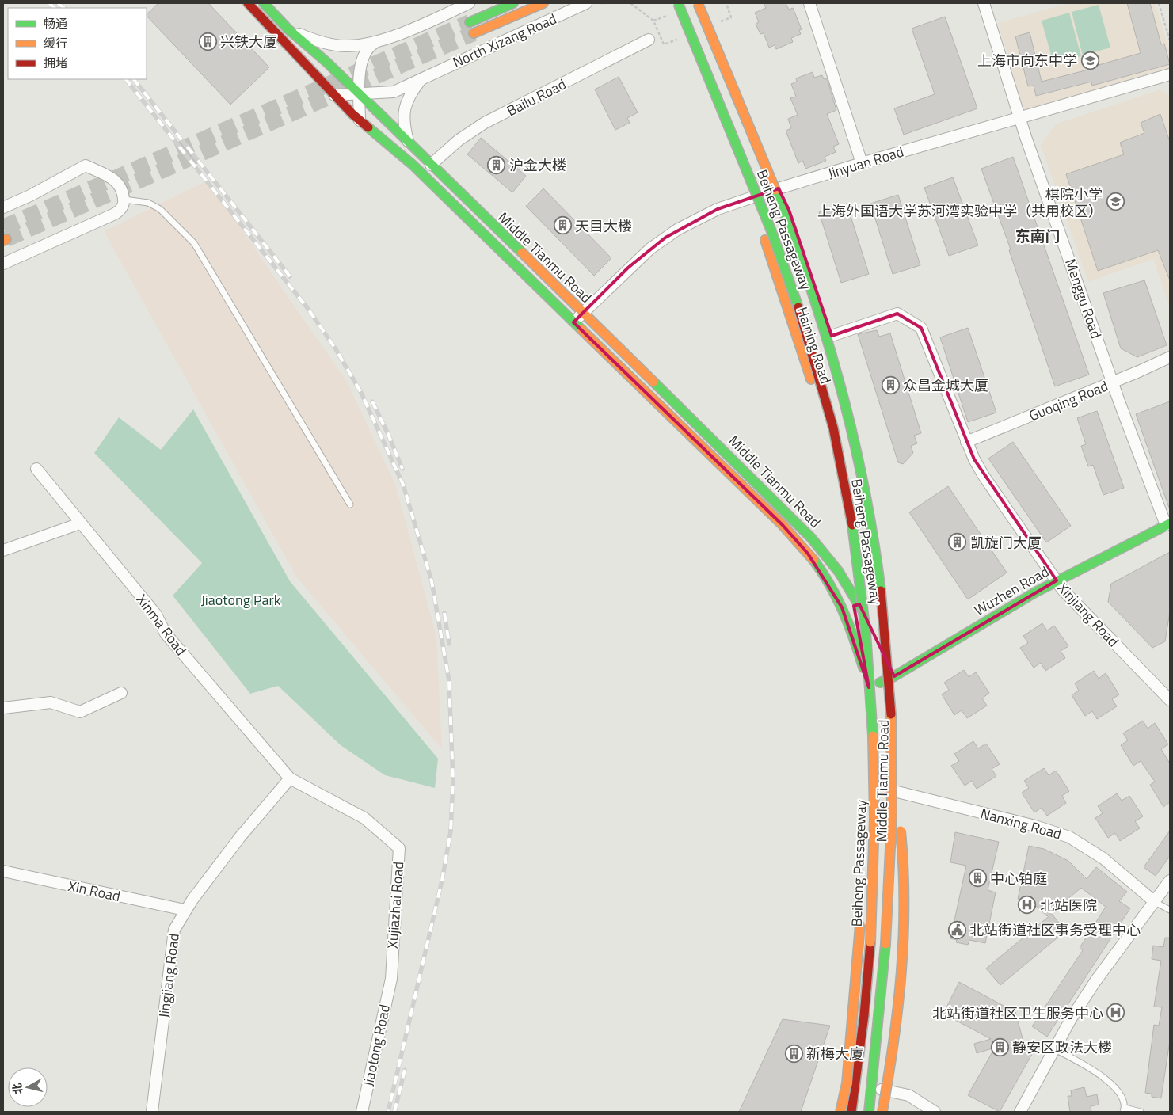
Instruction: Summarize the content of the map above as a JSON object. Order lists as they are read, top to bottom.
{
  "streets": {
    "main road": [
      "North Xizang Road",
      "Beiheng Passageway",
      "Middle Tianmu Road",
      "Haining Road",
      "Wuzhen Road"
    ],
    "street": [
      "Bailu Road",
      "Jinyuan Road",
      "Menggu Road",
      "Guoqing Road",
      "Xinjiang Road",
      "Xinma Road",
      "Nanxing Road",
      "Xin Road",
      "Xujiazhai Road",
      "Jingjiang Road",
      "Jiaotong Road"
    ]
  },
  "crossings": [
    ["North Xizang Road", "Middle Tianmu Road"],
    ["Bailu Road", "Middle Tianmu Road"],
    ["Jinyuan Road", "Middle Tianmu Road"],
    ["Jinyuan Road", "Menggu Road"],
    ["Jinyuan Road", "Haining Road"],
    ["Beiheng Passageway", "Middle Tianmu Road"],
    ["Middle Tianmu Road", "Haining Road"],
    ["Middle Tianmu Road", "Wuzhen Road"],
    ["Middle Tianmu Road", "Nanxing Road"],
    ["Menggu Road", "Guoqing Road"],
    ["Menggu Road", "Wuzhen Road"],
    ["Haining Road", "Wuzhen Road"],
    ["Haining Road", "Xinjiang Road"],
    ["Guoqing Road", "Xinjiang Road"],
    ["Wuzhen Road", "Xinjiang Road"],
    ["Xinma Road", "Xujiazhai Road"],
    ["Xinma Road", "Jingjiang Road"],
    ["Xin Road", "Jingjiang Road"],
    ["Xujiazhai Road", "Jingjiang Road"],
    ["Xujiazhai Road", "Jiaotong Road"]
  ],
  "districts": ["东南门"],
  "parks": ["Jiaotong Park"],
  "places": {
    "building": [
      "兴铁大厦",
      "沪金大楼",
      "天目大楼",
      "众昌金城大厦",
      "凯旋门大厦",
      "中心铂庭",
      "静安区政法大楼",
      "新梅大廈"
    ],
    "school or university": ["上海市向东中学", "棋院小学 上海外国语大学苏河湾实验中学（共用校区）"],
    "hospital": ["北站医院", "北站街道社区卫生服务中心"],
    "public building": ["北站街道社区事务受理中心"]
  },
  "legend": ["畅通", "缓行", "拥堵"],
  "north": "left"
}
